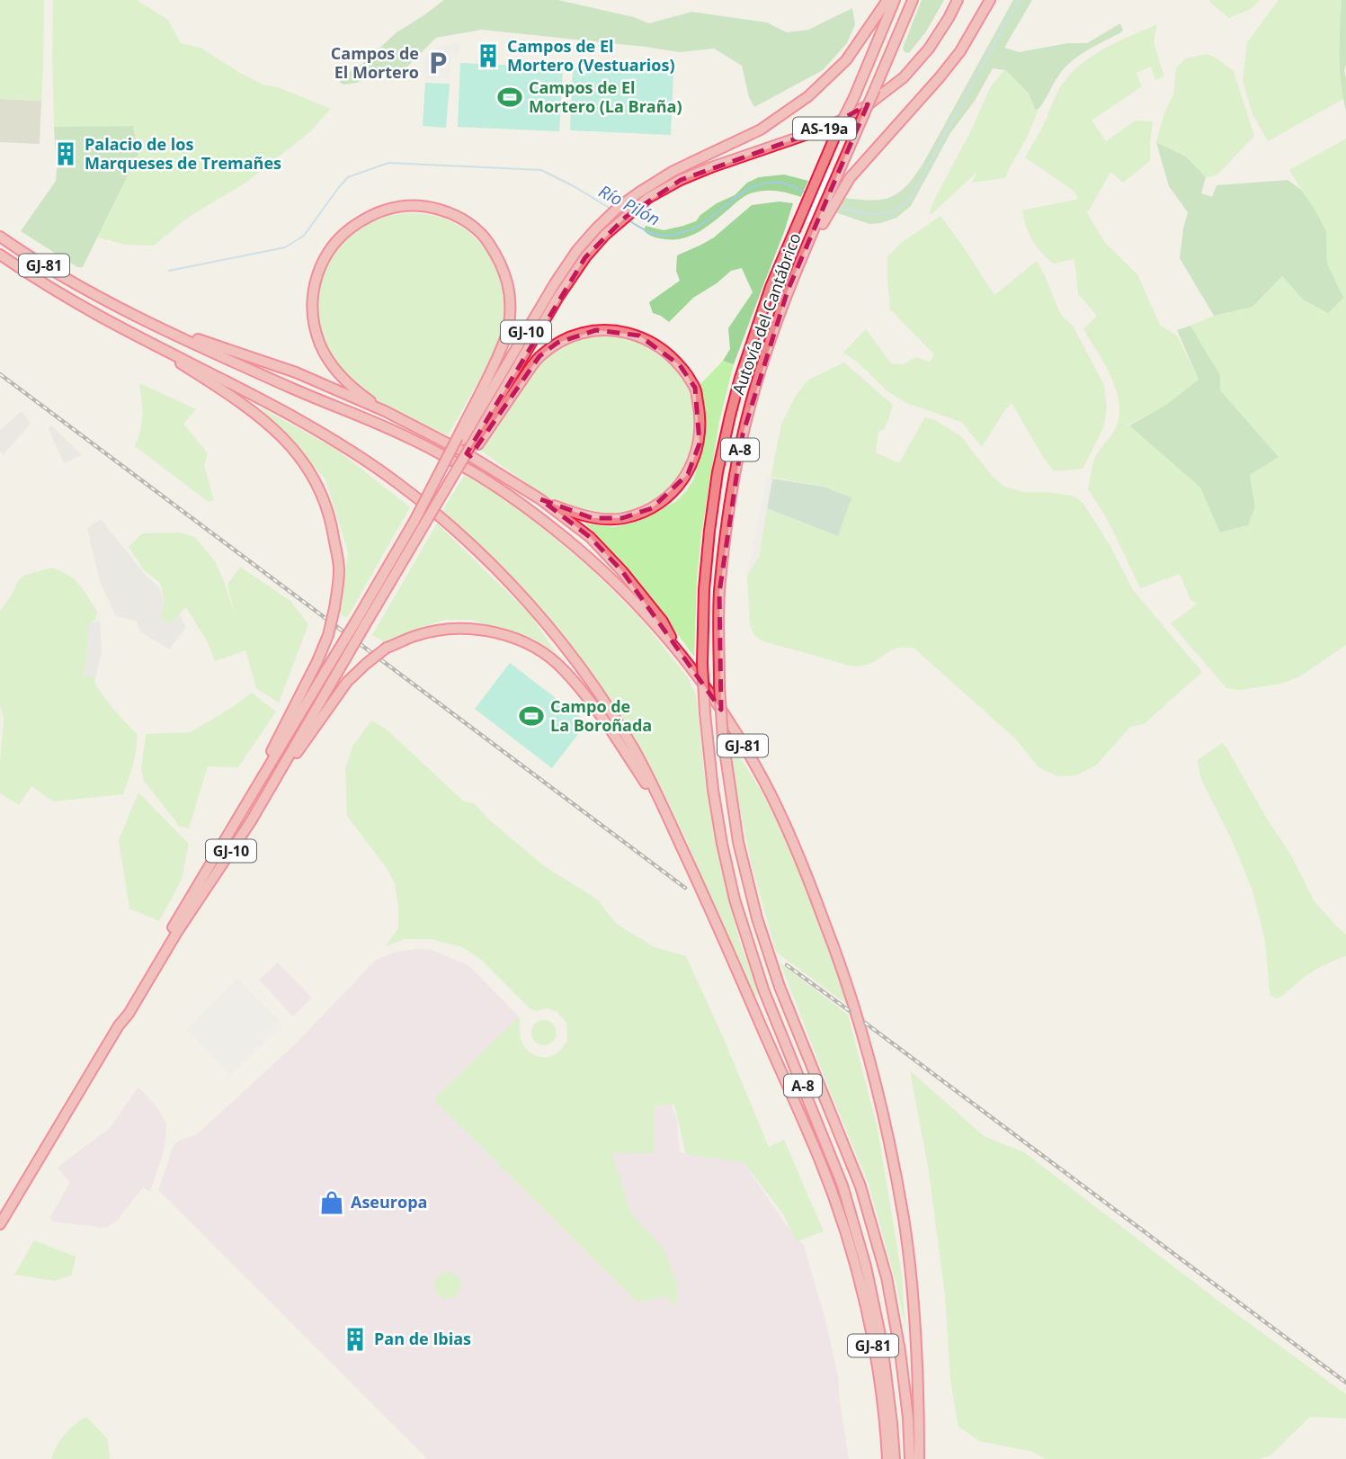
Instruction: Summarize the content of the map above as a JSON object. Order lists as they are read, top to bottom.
{
  "streets": {
    "highway": [
      "AS-19a",
      "GJ-81",
      "Autovía del Cantábrico",
      "GJ-10",
      "A-8"
    ]
  },
  "crossings": [
    ["AS-19a", "GJ-10"]
  ],
  "water": ["Río Pilón"],
  "places": {
    "building": ["Campos de El Mortero (Vestuarios)", "Palacio de los Marqueses de Tremañes", "Pan de Ibias"],
    "parking": ["Campos de El Mortero"],
    "sports": ["Campos de El Mortero (La Braña)", "Campo de La Boroñada"],
    "shop": ["Aseuropa"]
  }
}
